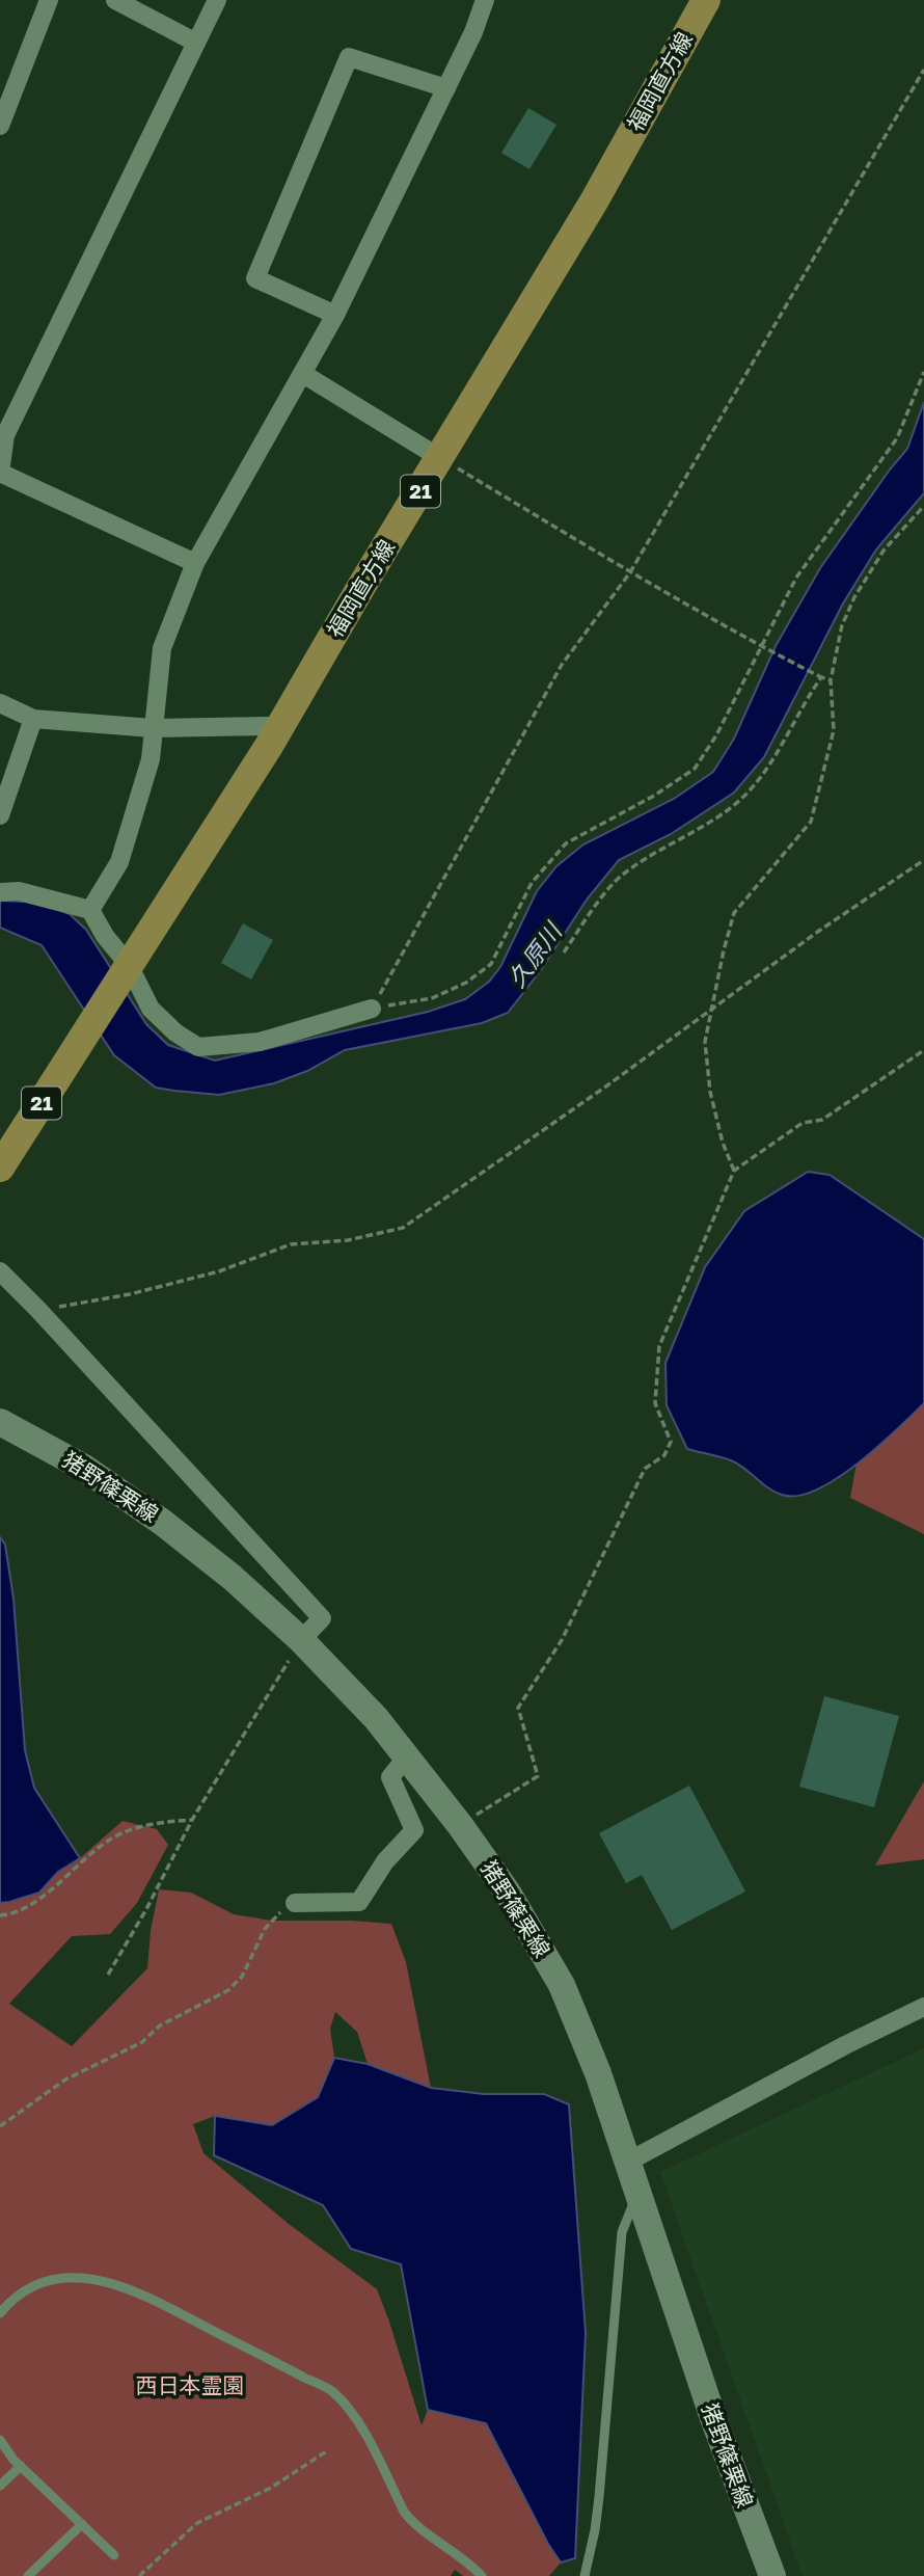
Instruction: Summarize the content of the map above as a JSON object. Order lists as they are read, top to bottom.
{
  "streets": {
    "main road": ["福岡直方線", "21", "猪野篠栗線"]
  },
  "water": ["久原川"],
  "parks": ["西日本霊園"]
}
